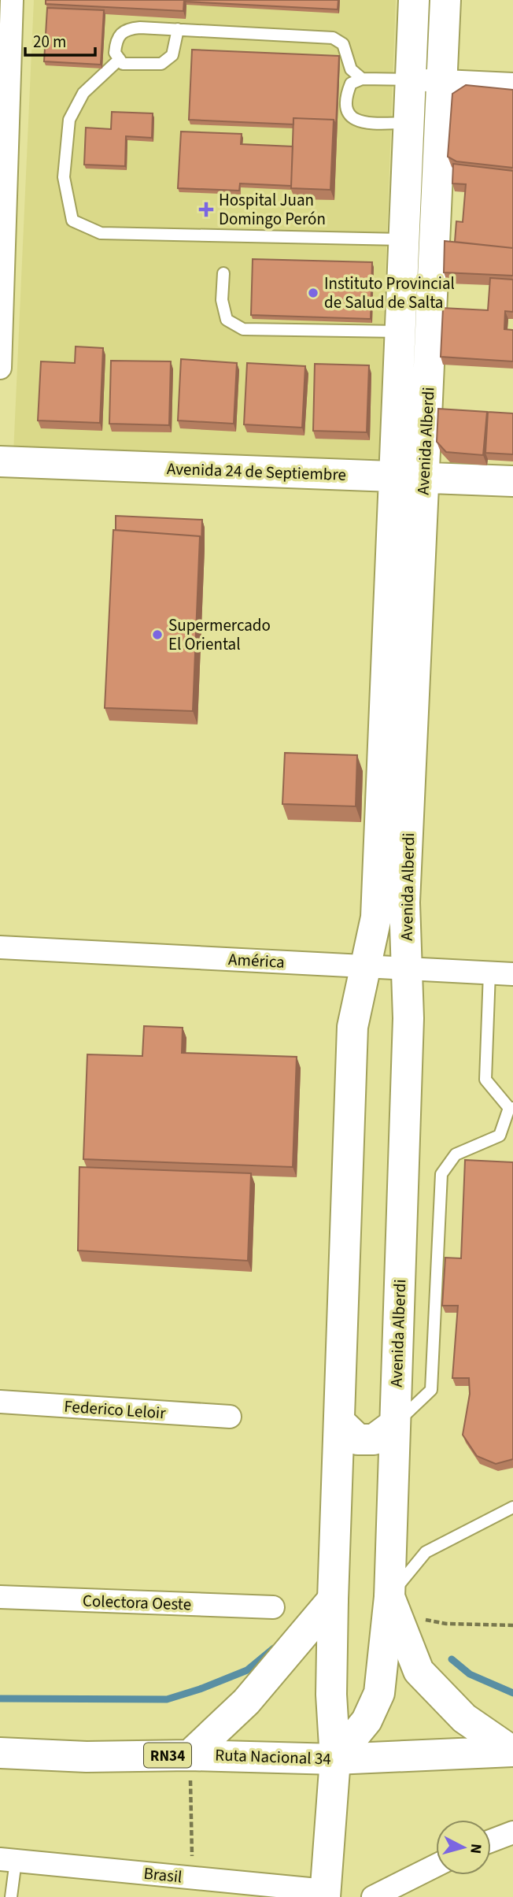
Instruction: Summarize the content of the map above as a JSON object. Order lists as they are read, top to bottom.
{
  "streets": {
    "main road": [
      "Avenida Alberdi",
      "Avenida 24 de Septiembre",
      "RN34",
      "Ruta Nacional 34"
    ],
    "street": [
      "América",
      "Federico Leloir",
      "Colectora Oeste",
      "Brasil"
    ]
  },
  "crossings": [
    ["Avenida Alberdi", "Avenida 24 de Septiembre"],
    ["Avenida Alberdi", "América"],
    ["Avenida Alberdi", "Ruta Nacional 34"],
    ["Avenida Alberdi", "Brasil"]
  ],
  "places": {
    "health": ["Hospital Juan Domingo Perón"],
    "other": ["Instituto Provincial de Salud de Salta", "Supermercado El Oriental"]
  },
  "scale_bar": "20 m",
  "north": "right"
}
